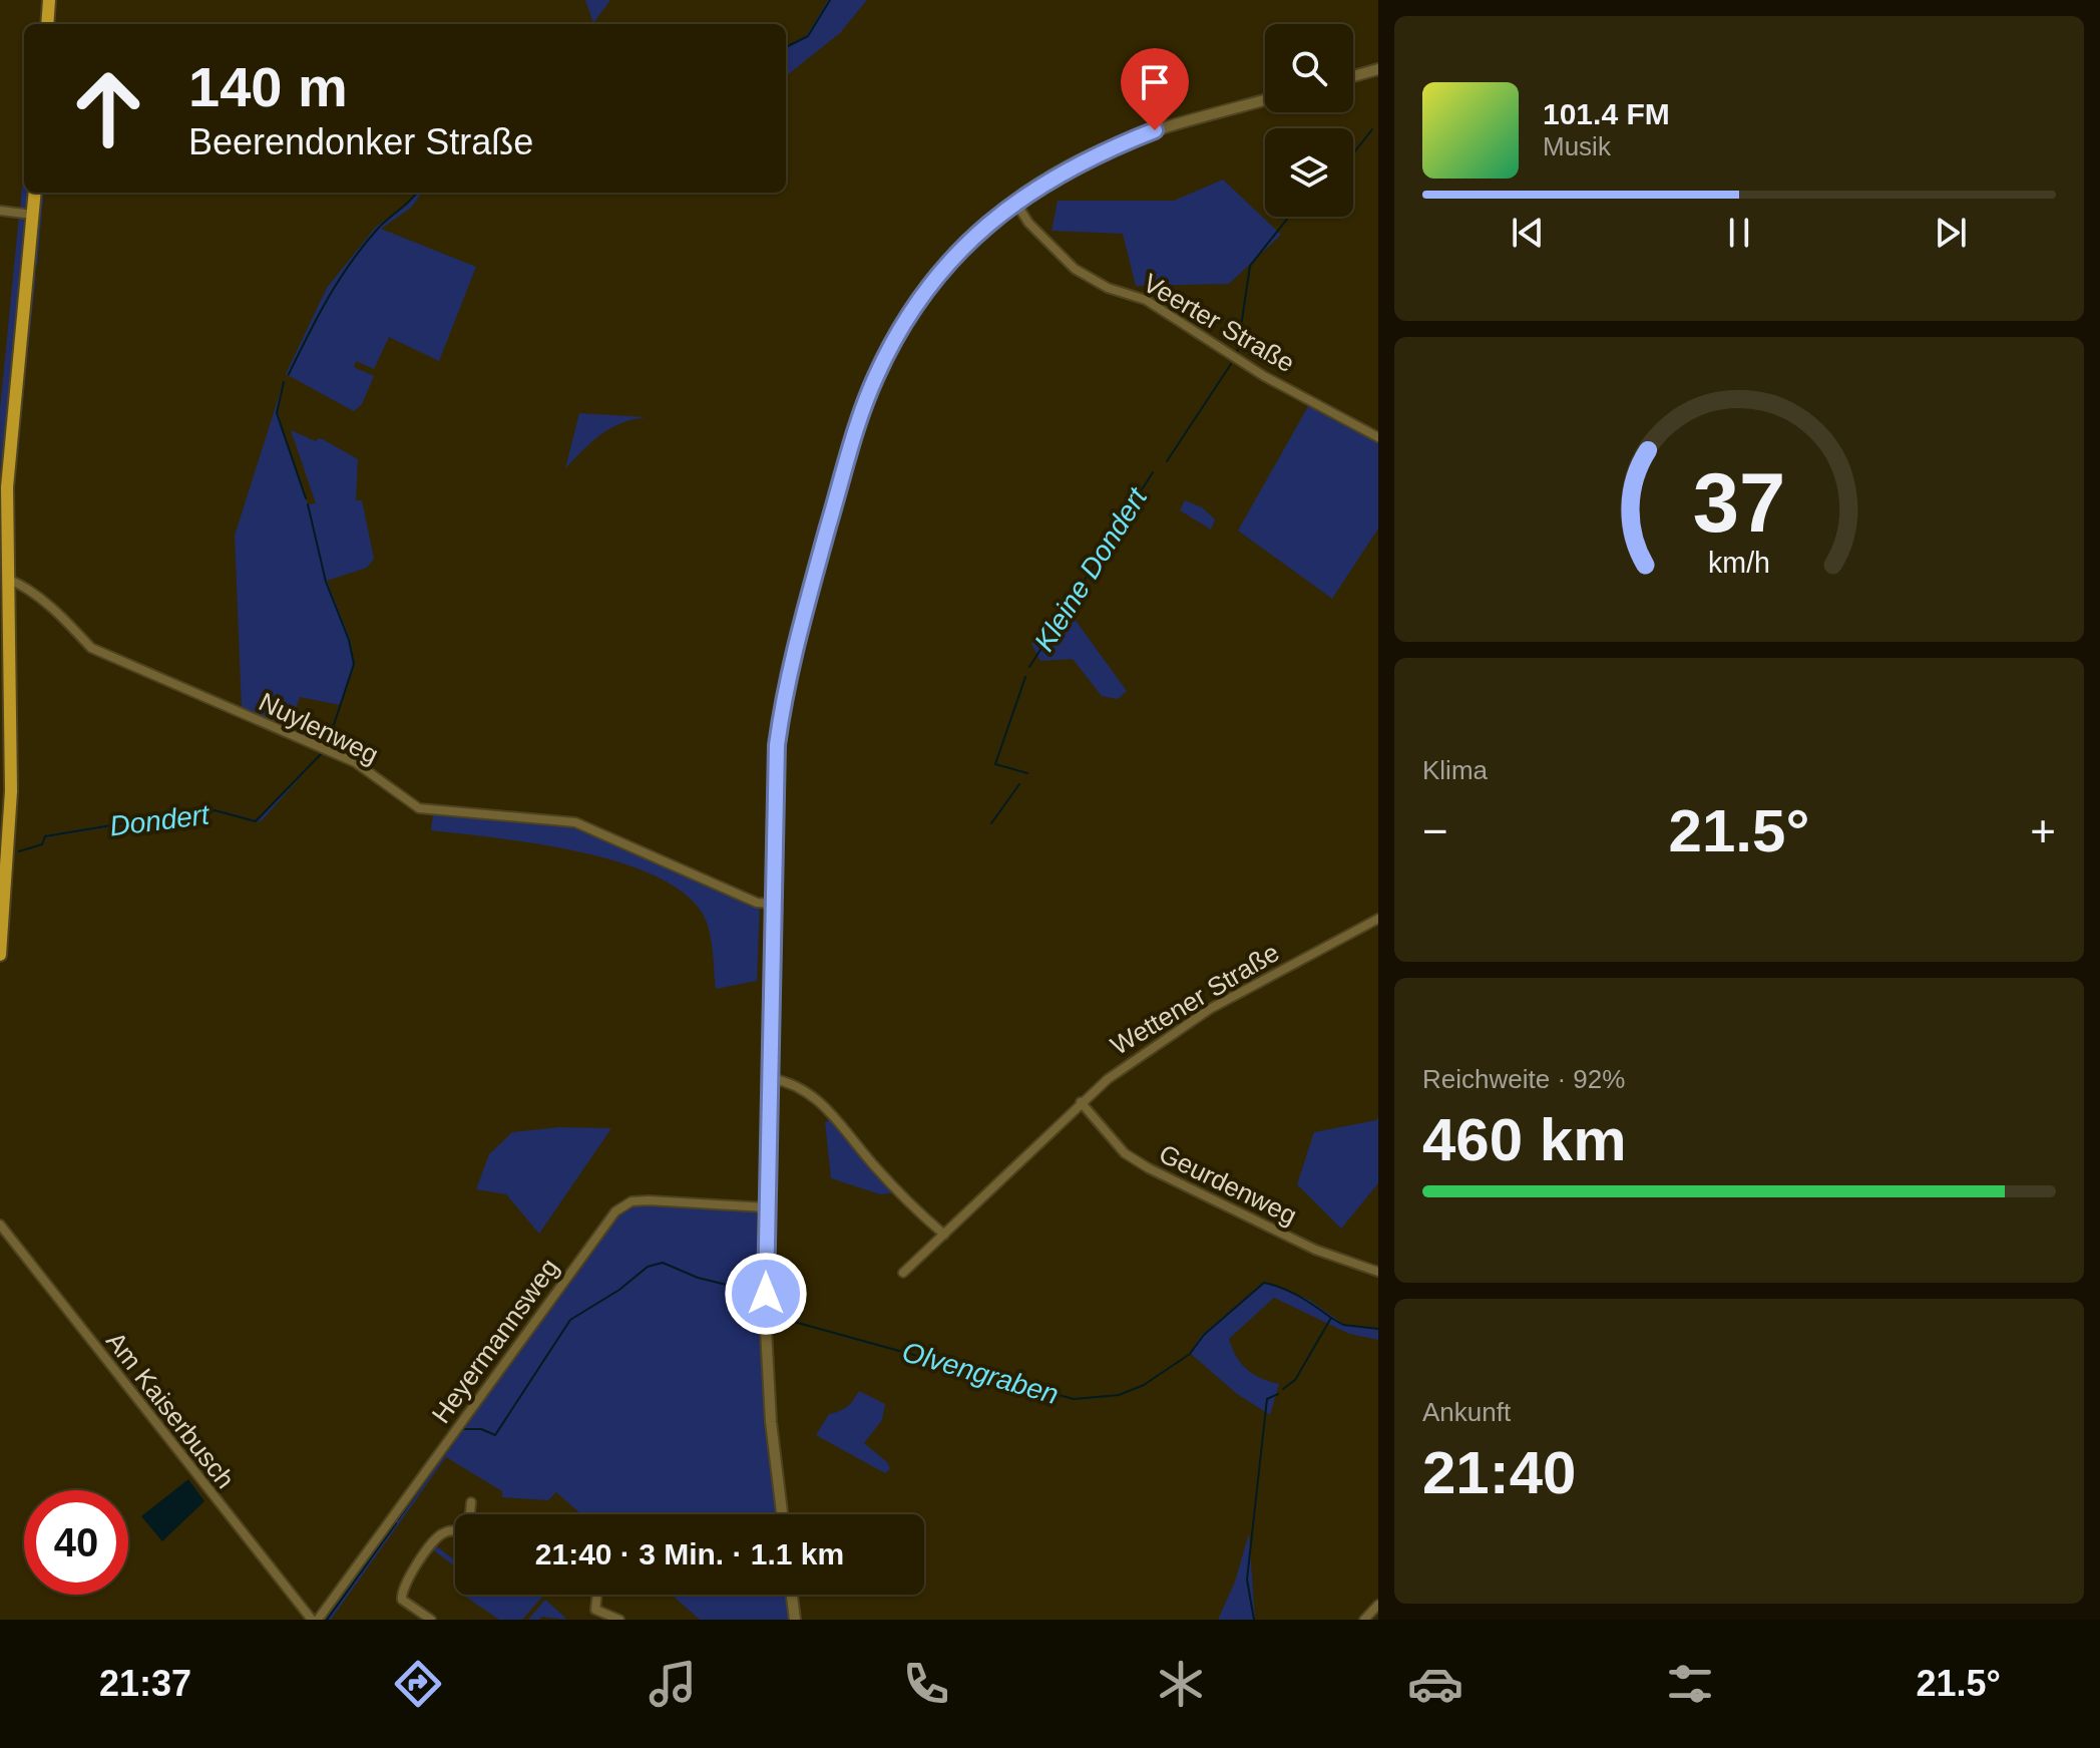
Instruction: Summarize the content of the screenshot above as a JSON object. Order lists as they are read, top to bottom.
{
  "streets": {
    "street": [
      "Veerter Straße",
      "Nuylenweg",
      "Wettener Straße",
      "Geurdenweg",
      "Heyermannsweg",
      "Am Kaiserbusch"
    ]
  },
  "crossings": [
    ["Wettener Straße", "Geurdenweg"]
  ],
  "water": ["Kleine Dondert", "Dondert", "Olvengraben"],
  "page": {
    "turn": ["140 m", "Beerendonker Straße"],
    "song": ["101.4 FM", "Musik"],
    "tile": [
      "Klima",
      ["Reichweite · 92%", "460 km"],
      ["Ankunft", "21:40"]
    ],
    "heat": ["−", "21.5°", "+"],
    "limit": "40",
    "trip": "21:40 · 3 Min. · 1.1 km",
    "tabs": ["21:37", "21.5°"],
    "gauge": ["37", "km/h"]
  }
}
